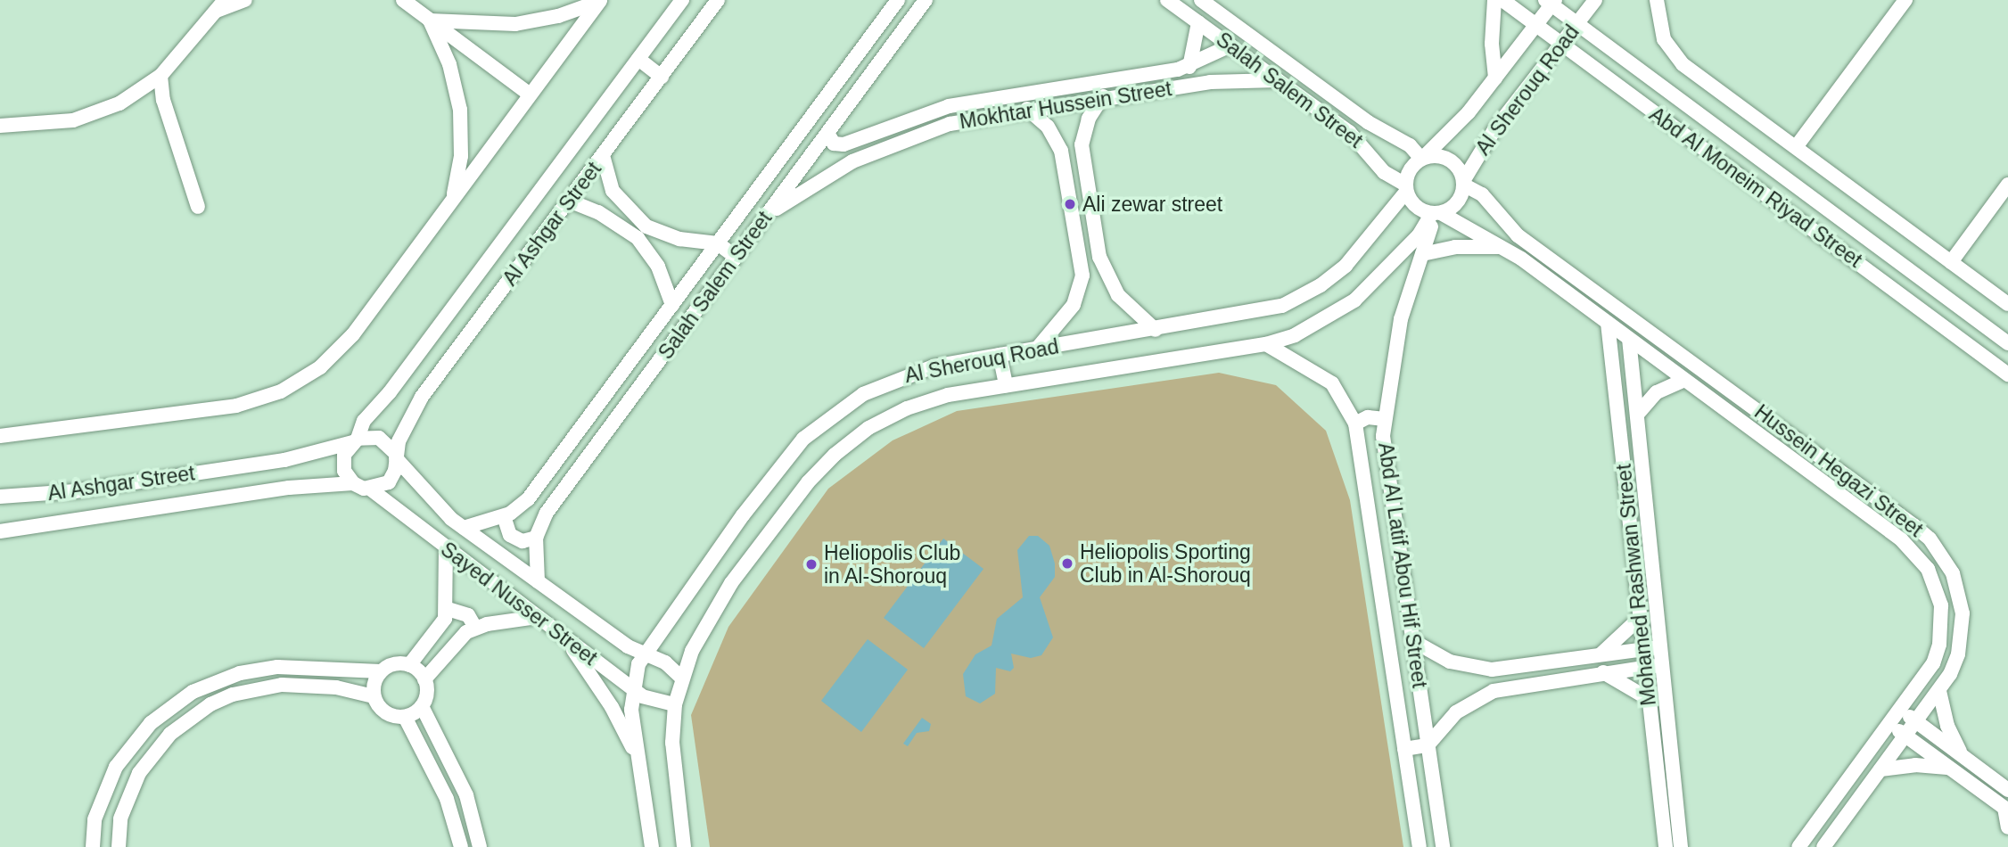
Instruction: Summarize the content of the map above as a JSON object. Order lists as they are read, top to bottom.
{
  "streets": {
    "street": [
      "Salah Salem Street",
      "Al Sherouq Road",
      "Mokhtar Hussein Street",
      "Abd Al Moneim Riyad Street",
      "Al Ashgar Street",
      "Hussein Hegazi Street",
      "Abd Al Latif Abou Hif Street",
      "Mohamed Rashwan Street",
      "Sayed Nusser Street"
    ]
  },
  "crossings": [
    ["Salah Salem Street", "Al Sherouq Road"],
    ["Salah Salem Street", "Mokhtar Hussein Street"],
    ["Salah Salem Street", "Hussein Hegazi Street"],
    ["Salah Salem Street", "Abd Al Latif Abou Hif Street"],
    ["Salah Salem Street", "Sayed Nusser Street"],
    ["Al Sherouq Road", "Abd Al Moneim Riyad Street"],
    ["Al Sherouq Road", "Hussein Hegazi Street"],
    ["Al Sherouq Road", "Abd Al Latif Abou Hif Street"],
    ["Al Sherouq Road", "Sayed Nusser Street"],
    ["Al Ashgar Street", "Sayed Nusser Street"],
    ["Hussein Hegazi Street", "Abd Al Latif Abou Hif Street"],
    ["Hussein Hegazi Street", "Mohamed Rashwan Street"]
  ],
  "places": ["Ali zewar street", "Heliopolis Sporting Club in Al-Shorouq", "Heliopolis Club in Al-Shorouq"]
}
